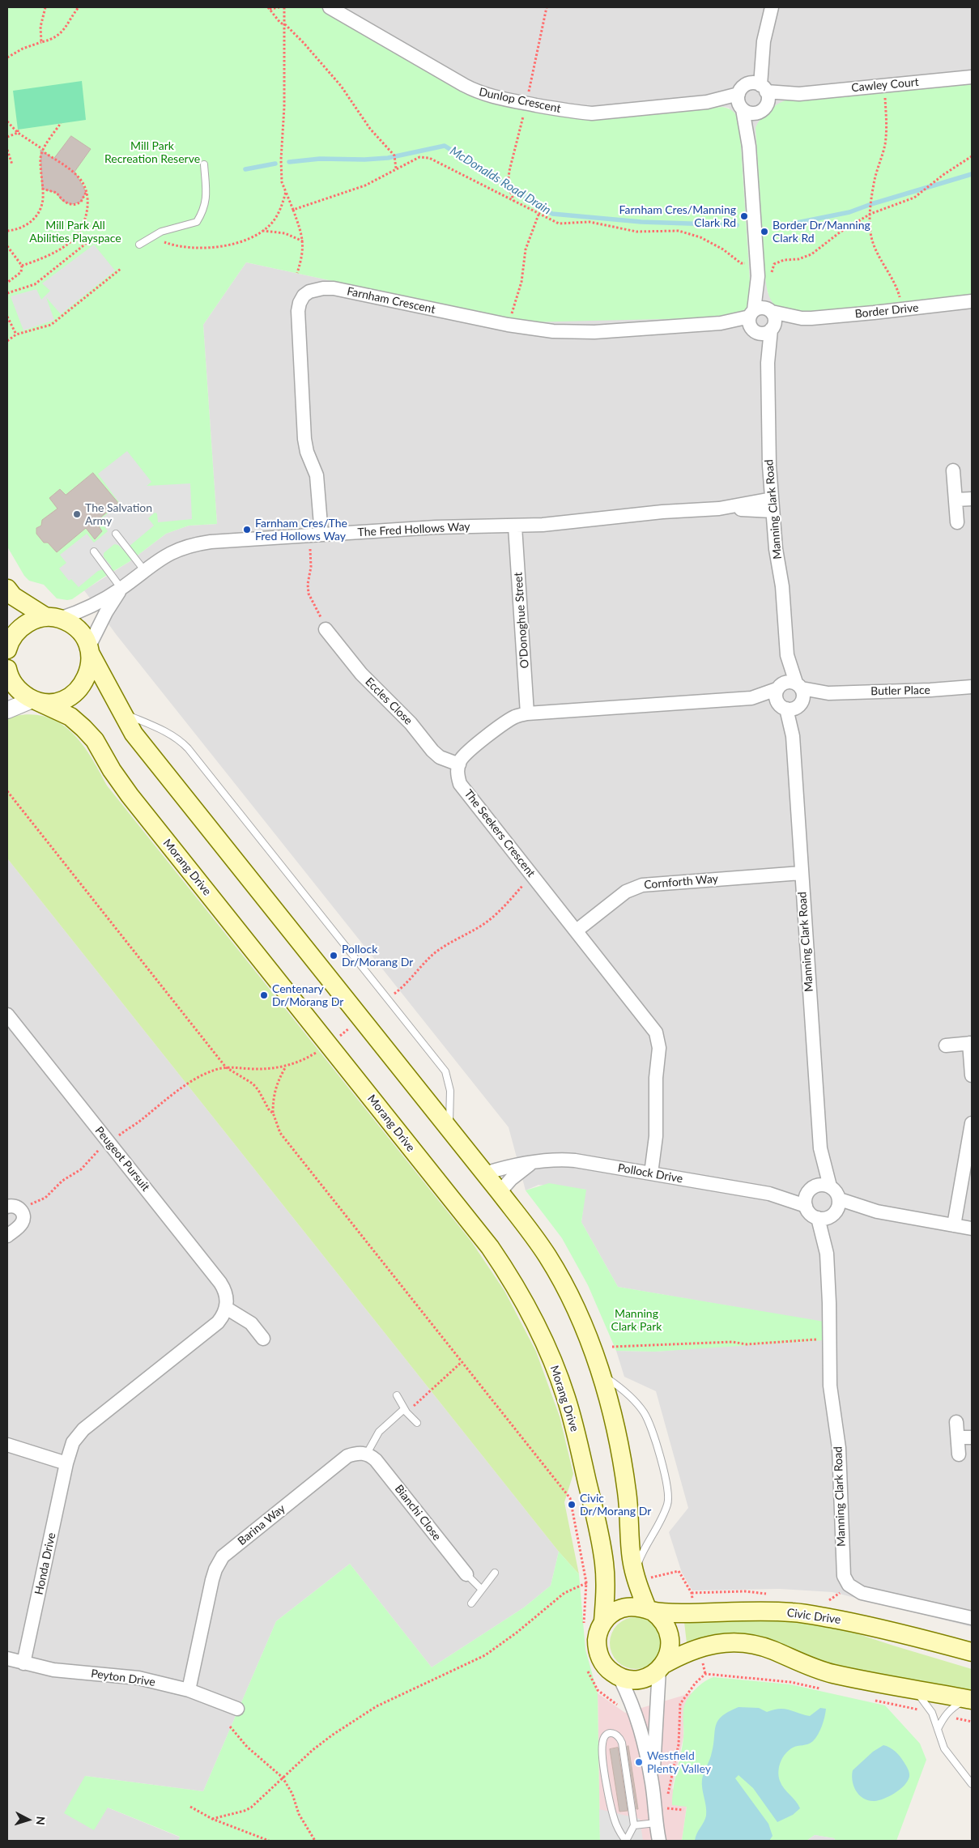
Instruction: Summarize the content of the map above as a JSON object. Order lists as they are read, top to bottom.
{
  "streets": {
    "main road": ["Morang Drive", "Civic Drive"],
    "street": [
      "Cawley Court",
      "Dunlop Crescent",
      "Farnham Crescent",
      "Border Drive",
      "Manning Clark Road",
      "The Fred Hollows Way",
      "O'Donoghue Street",
      "Butler Place",
      "Eccles Close",
      "The Seekers Crescent",
      "Cornforth Way",
      "Peugeot Pursuit",
      "Pollock Drive",
      "Bianchi Close",
      "Barina Way",
      "Honda Drive",
      "Peyton Drive"
    ]
  },
  "crossings": [
    ["Dunlop Crescent", "Manning Clark Road"],
    ["Farnham Crescent", "Border Drive"],
    ["Farnham Crescent", "Manning Clark Road"],
    ["Farnham Crescent", "The Fred Hollows Way"],
    ["Border Drive", "Manning Clark Road"],
    ["Manning Clark Road", "The Fred Hollows Way"],
    ["Manning Clark Road", "Butler Place"],
    ["Manning Clark Road", "Cornforth Way"],
    ["Manning Clark Road", "Pollock Drive"],
    ["The Fred Hollows Way", "O'Donoghue Street"],
    ["Eccles Close", "The Seekers Crescent"],
    ["The Seekers Crescent", "Cornforth Way"],
    ["The Seekers Crescent", "Pollock Drive"],
    ["Morang Drive", "Civic Drive"],
    ["Bianchi Close", "Barina Way"],
    ["Barina Way", "Peyton Drive"],
    ["Honda Drive", "Peyton Drive"]
  ],
  "water": ["McDonalds Road Drain"],
  "parks": ["Mill Park Recreation Reserve", "Mill Park All Abilities Playspace", "Manning Clark Park"],
  "places": [
    "Farnham Cres/Manning Clark Rd",
    "Border Dr/Manning Clark Rd",
    "The Salvation Army",
    "Farnham Cres/The Fred Hollows Way",
    "Pollock Dr/Morang Dr",
    "Centenary Dr/Morang Dr",
    "Civic Dr/Morang Dr",
    "Westfield Plenty Valley"
  ],
  "north": "right"
}
